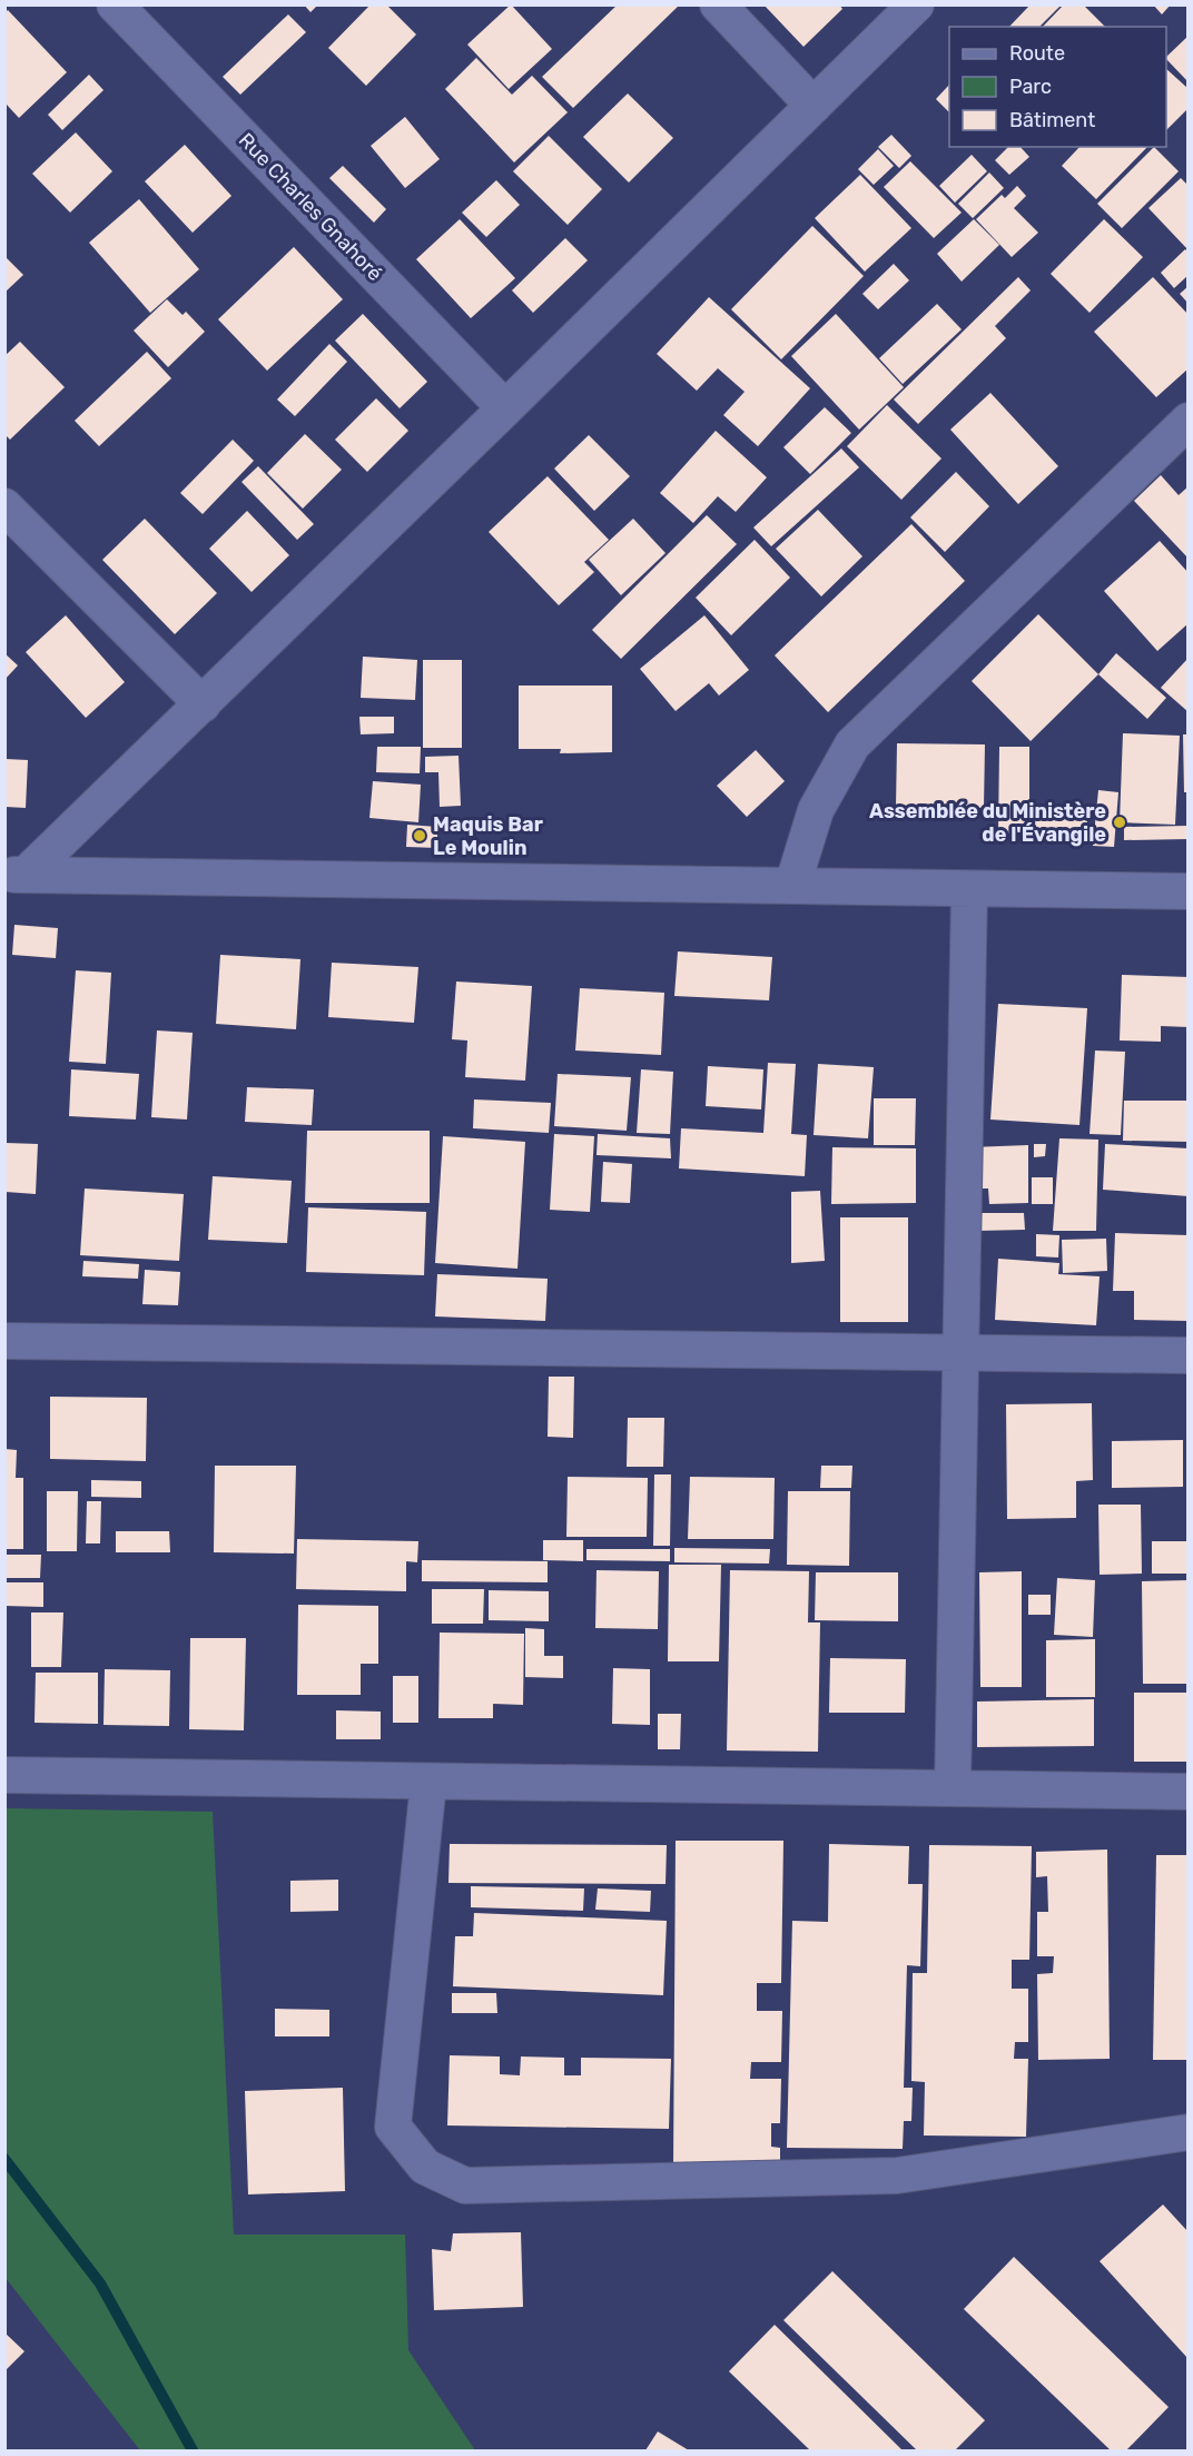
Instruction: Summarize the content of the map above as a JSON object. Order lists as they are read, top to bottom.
{
  "streets": {
    "street": ["Rue Charles Gnahoré"]
  },
  "places": ["Assemblée du Ministère de l'Évangile", "Maquis Bar Le Moulin"],
  "legend": ["Route", "Parc", "Bâtiment"]
}
